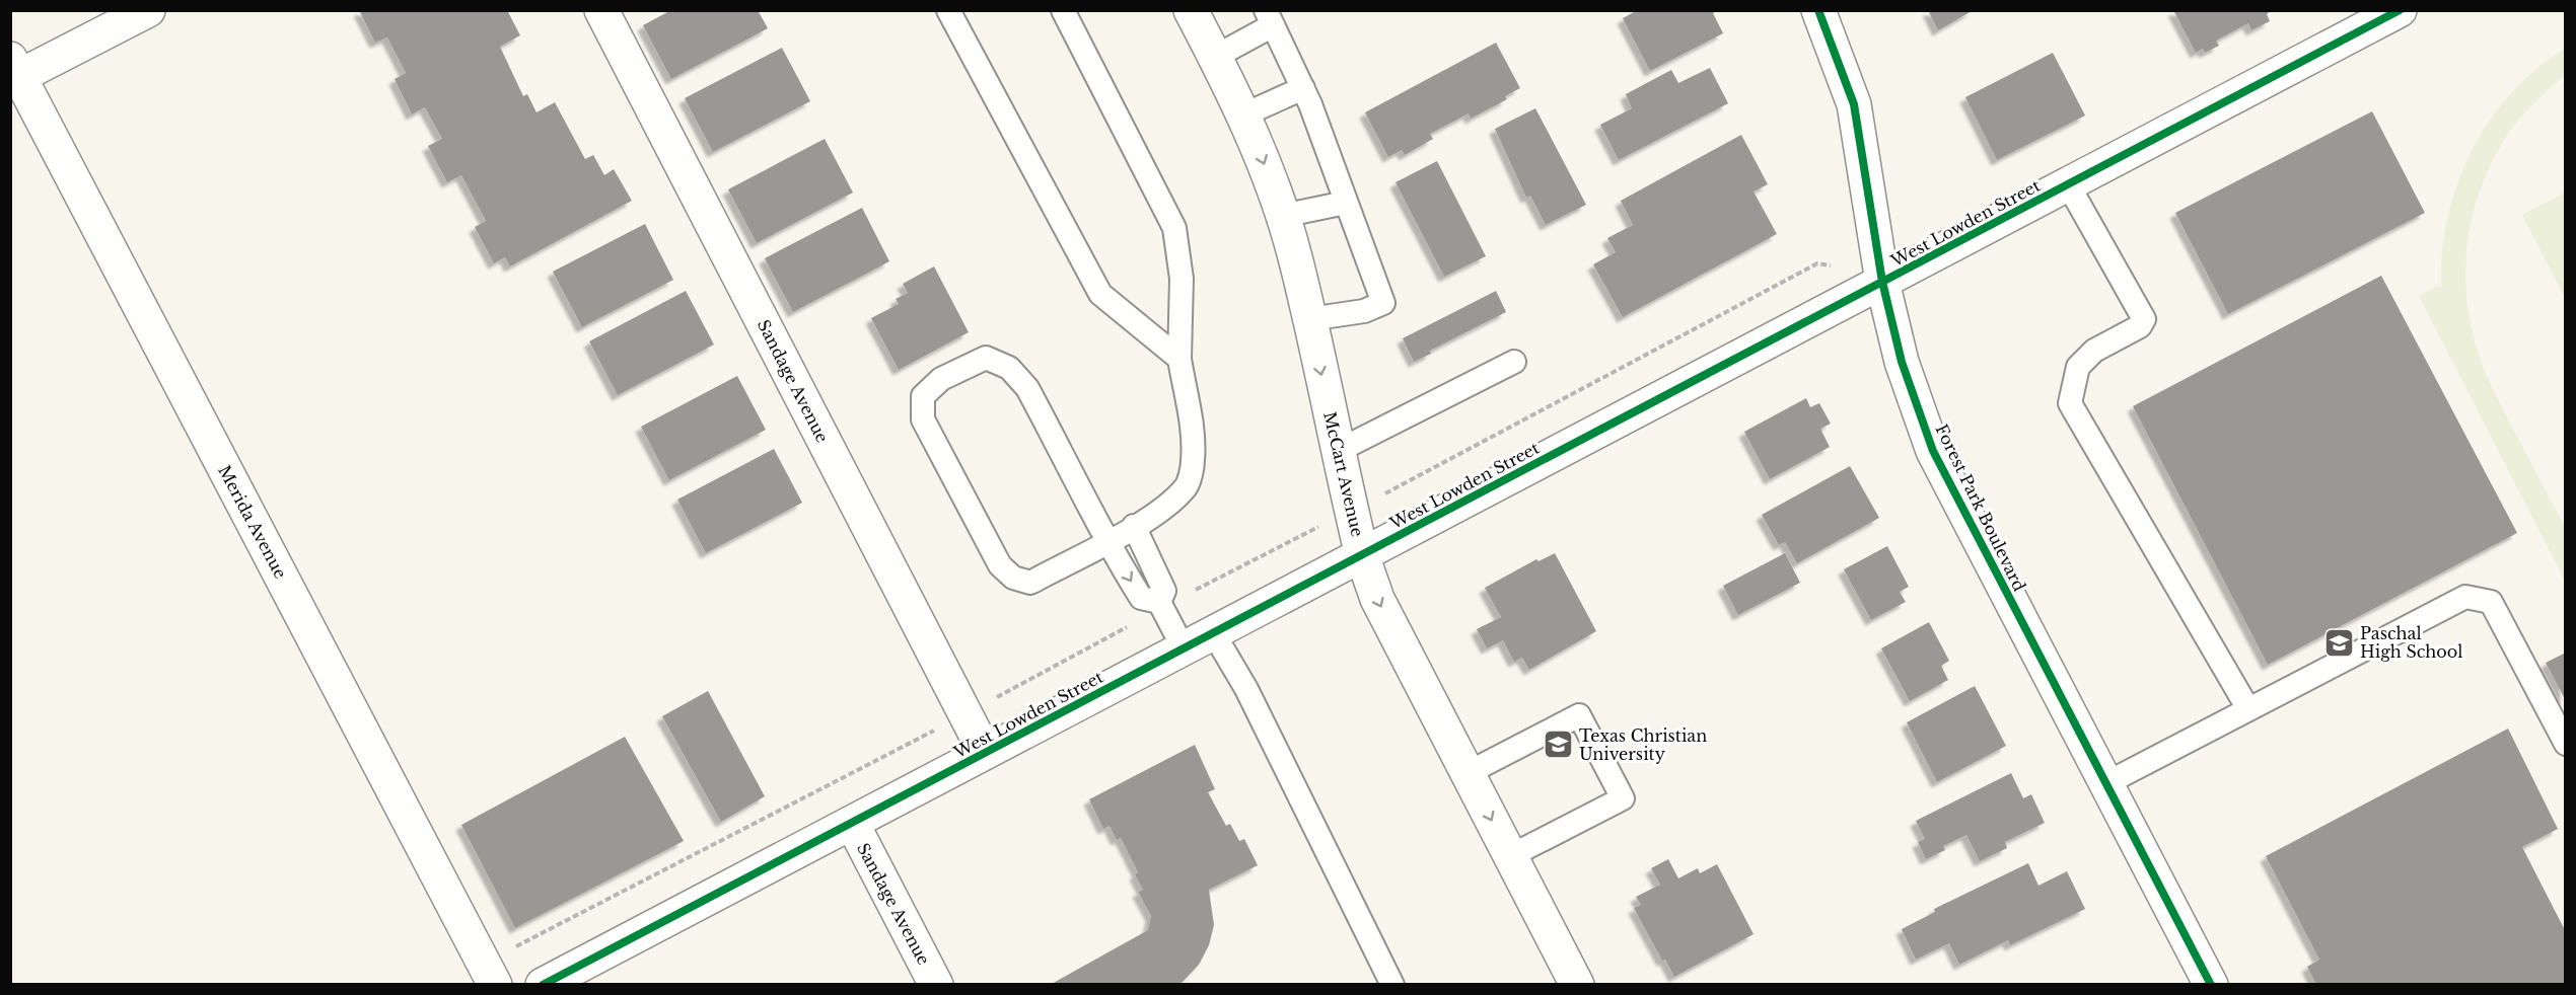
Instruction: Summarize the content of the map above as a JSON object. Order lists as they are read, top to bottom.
{
  "streets": {
    "street": [
      "West Lowden Street",
      "Sandage Avenue",
      "McCart Avenue",
      "Forest Park Boulevard",
      "Merida Avenue"
    ]
  },
  "crossings": [
    ["West Lowden Street", "Sandage Avenue"],
    ["West Lowden Street", "McCart Avenue"],
    ["West Lowden Street", "Forest Park Boulevard"]
  ],
  "one_way": ["McCart Avenue"],
  "places": {
    "school or university": ["Paschal High School", "Texas Christian University"]
  }
}
